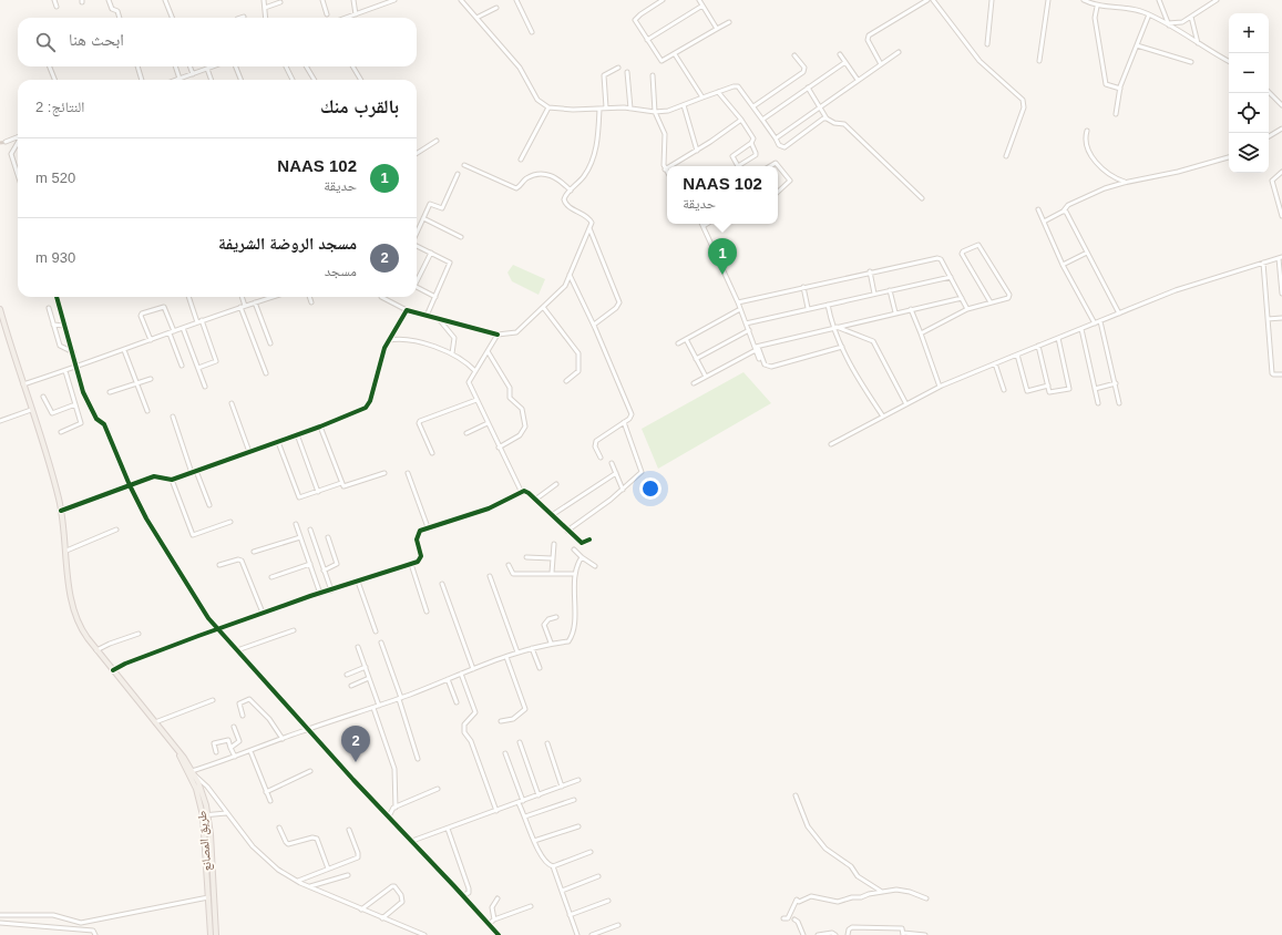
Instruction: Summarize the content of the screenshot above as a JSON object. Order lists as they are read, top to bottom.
{
  "streets": {
    "main road": ["طريق المصانع"]
  },
  "page": {
    "map_buttons": ["+", "−"],
    "search": "ابحث هنا",
    "heading": ["بالقرب منك", "النتائج: 2"],
    "list": [
      {
        "mark": "1",
        "name": "NAAS 102",
        "note": "حديقة",
        "value": "520 m"
      },
      {
        "mark": "2",
        "name": "مسجد الروضة الشريفة",
        "note": "مسجد",
        "value": "930 m"
      }
    ],
    "popup": ["NAAS 102", "حديقة"],
    "pins": ["1", "2"]
  }
}
